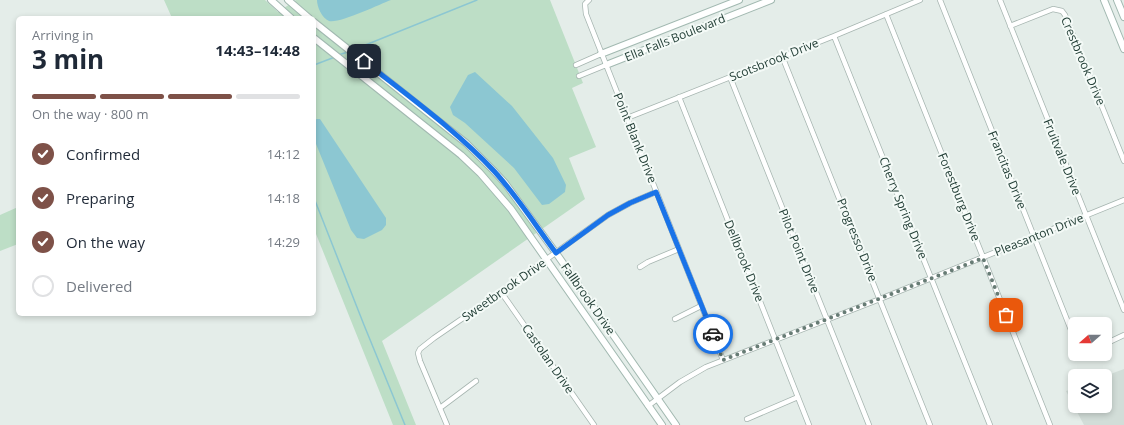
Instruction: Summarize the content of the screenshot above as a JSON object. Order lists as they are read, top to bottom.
{
  "streets": {
    "main road": ["Ella Falls Boulevard", "Fallbrook Drive"],
    "street": [
      "Scotsbrook Drive",
      "Crestbrook Drive",
      "Point Blank Drive",
      "Fruitvale Drive",
      "Francitas Drive",
      "Forestburg Drive",
      "Cherry Spring Drive",
      "Pleasanton Drive",
      "Progresso Drive",
      "Pilot Point Drive",
      "Dellbrook Drive",
      "Sweetbrook Drive",
      "Castolan Drive"
    ]
  },
  "crossings": [
    ["Ella Falls Boulevard", "Point Blank Drive"],
    ["Scotsbrook Drive", "Point Blank Drive"],
    ["Scotsbrook Drive", "Forestburg Drive"],
    ["Scotsbrook Drive", "Cherry Spring Drive"],
    ["Scotsbrook Drive", "Progresso Drive"],
    ["Scotsbrook Drive", "Pilot Point Drive"],
    ["Scotsbrook Drive", "Dellbrook Drive"],
    ["Crestbrook Drive", "Fruitvale Drive"],
    ["Point Blank Drive", "Pleasanton Drive"],
    ["Point Blank Drive", "Sweetbrook Drive"],
    ["Fruitvale Drive", "Pleasanton Drive"],
    ["Francitas Drive", "Pleasanton Drive"],
    ["Forestburg Drive", "Pleasanton Drive"],
    ["Cherry Spring Drive", "Pleasanton Drive"],
    ["Pleasanton Drive", "Progresso Drive"],
    ["Pleasanton Drive", "Pilot Point Drive"],
    ["Pleasanton Drive", "Dellbrook Drive"],
    ["Pleasanton Drive", "Fallbrook Drive"],
    ["Sweetbrook Drive", "Fallbrook Drive"],
    ["Sweetbrook Drive", "Castolan Drive"]
  ],
  "north": "left",
  "page": {
    "heading": ["3 min", "Arriving in", "14:43–14:48"],
    "bar": "On the way · 800 m",
    "list": [
      ["Confirmed", "14:12"],
      ["Preparing", "14:18"],
      ["On the way", "14:29"],
      "Delivered"
    ]
  }
}
